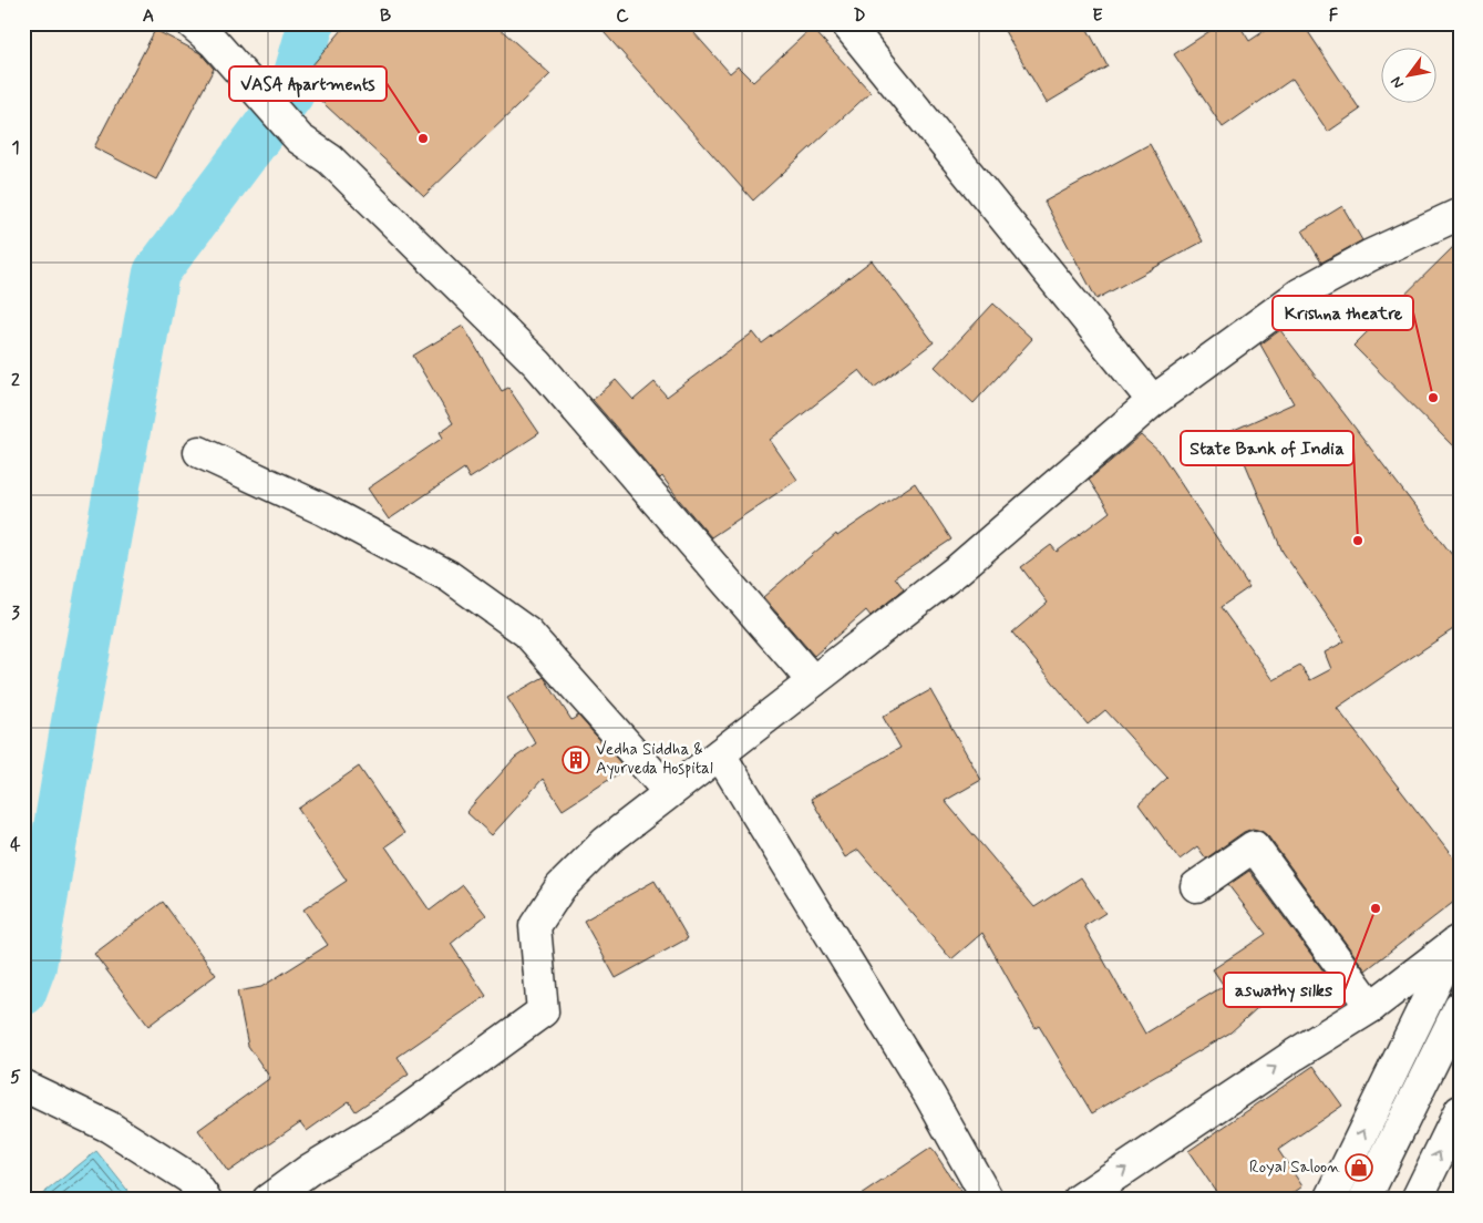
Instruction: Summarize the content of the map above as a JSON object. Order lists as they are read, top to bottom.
{
  "places": {
    "other": [
      "VASA Apartments",
      "Krishna theatre",
      "State Bank of India",
      "aswathy silks"
    ],
    "building": ["Vedha Siddha & Ayurveda Hospital"],
    "shop": ["Royal Saloon"]
  },
  "north": "bottom left",
  "grid": {
    "columns": [
      "A",
      "B",
      "C",
      "D",
      "E",
      "F"
    ],
    "rows": [
      "1",
      "2",
      "3",
      "4",
      "5"
    ]
  }
}
